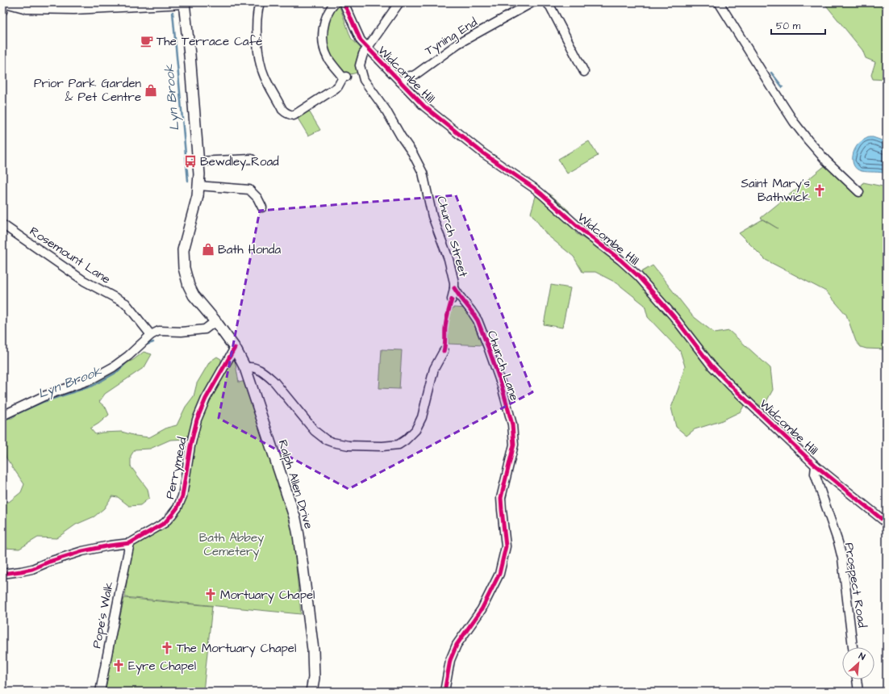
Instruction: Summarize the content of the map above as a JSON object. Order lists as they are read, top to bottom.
{
  "streets": {
    "main road": ["Ralph Allen Drive"],
    "street": [
      "Tyning End",
      "Widcombe Hill",
      "Church Street",
      "Rosemount Lane",
      "Church Lane",
      "Perrymead",
      "Prospect Road",
      "Pope's Walk"
    ]
  },
  "crossings": [
    ["Tyning End", "Widcombe Hill"],
    ["Widcombe Hill", "Church Street"],
    ["Widcombe Hill", "Prospect Road"],
    ["Church Street", "Church Lane"],
    ["Perrymead", "Ralph Allen Drive"],
    ["Perrymead", "Pope's Walk"]
  ],
  "water": ["Lyn Brook"],
  "parks": ["Bath Abbey Cemetery"],
  "places": {
    "cafe": ["The Terrace Café"],
    "shop": ["Prior Park Garden & Pet Centre", "Bath Honda"],
    "bus stop": ["Bewdley Road"],
    "church": [
      "Saint Mary's Bathwick",
      "Mortuary Chapel",
      "The Mortuary Chapel",
      "Eyre Chapel"
    ]
  },
  "scale_bar": "50 m",
  "north": "top right"
}
